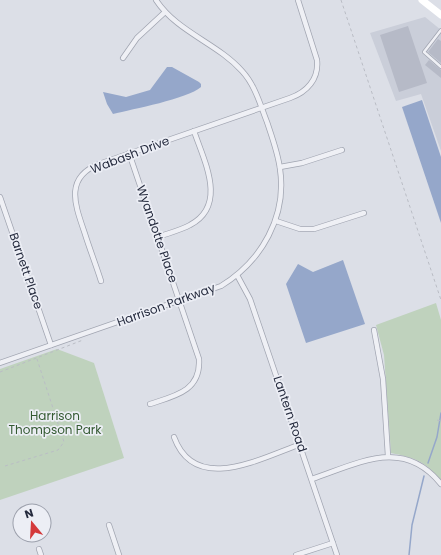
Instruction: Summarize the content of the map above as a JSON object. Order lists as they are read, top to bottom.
{
  "streets": {
    "street": [
      "Wabash Drive",
      "Wyandotte Place",
      "Barnett Place",
      "Harrison Parkway",
      "Lantern Road"
    ]
  },
  "crossings": [
    ["Wabash Drive", "Wyandotte Place"],
    ["Wabash Drive", "Harrison Parkway"],
    ["Wyandotte Place", "Harrison Parkway"],
    ["Barnett Place", "Harrison Parkway"],
    ["Harrison Parkway", "Lantern Road"]
  ],
  "parks": ["Harrison Thompson Park"],
  "north": "top"
}
